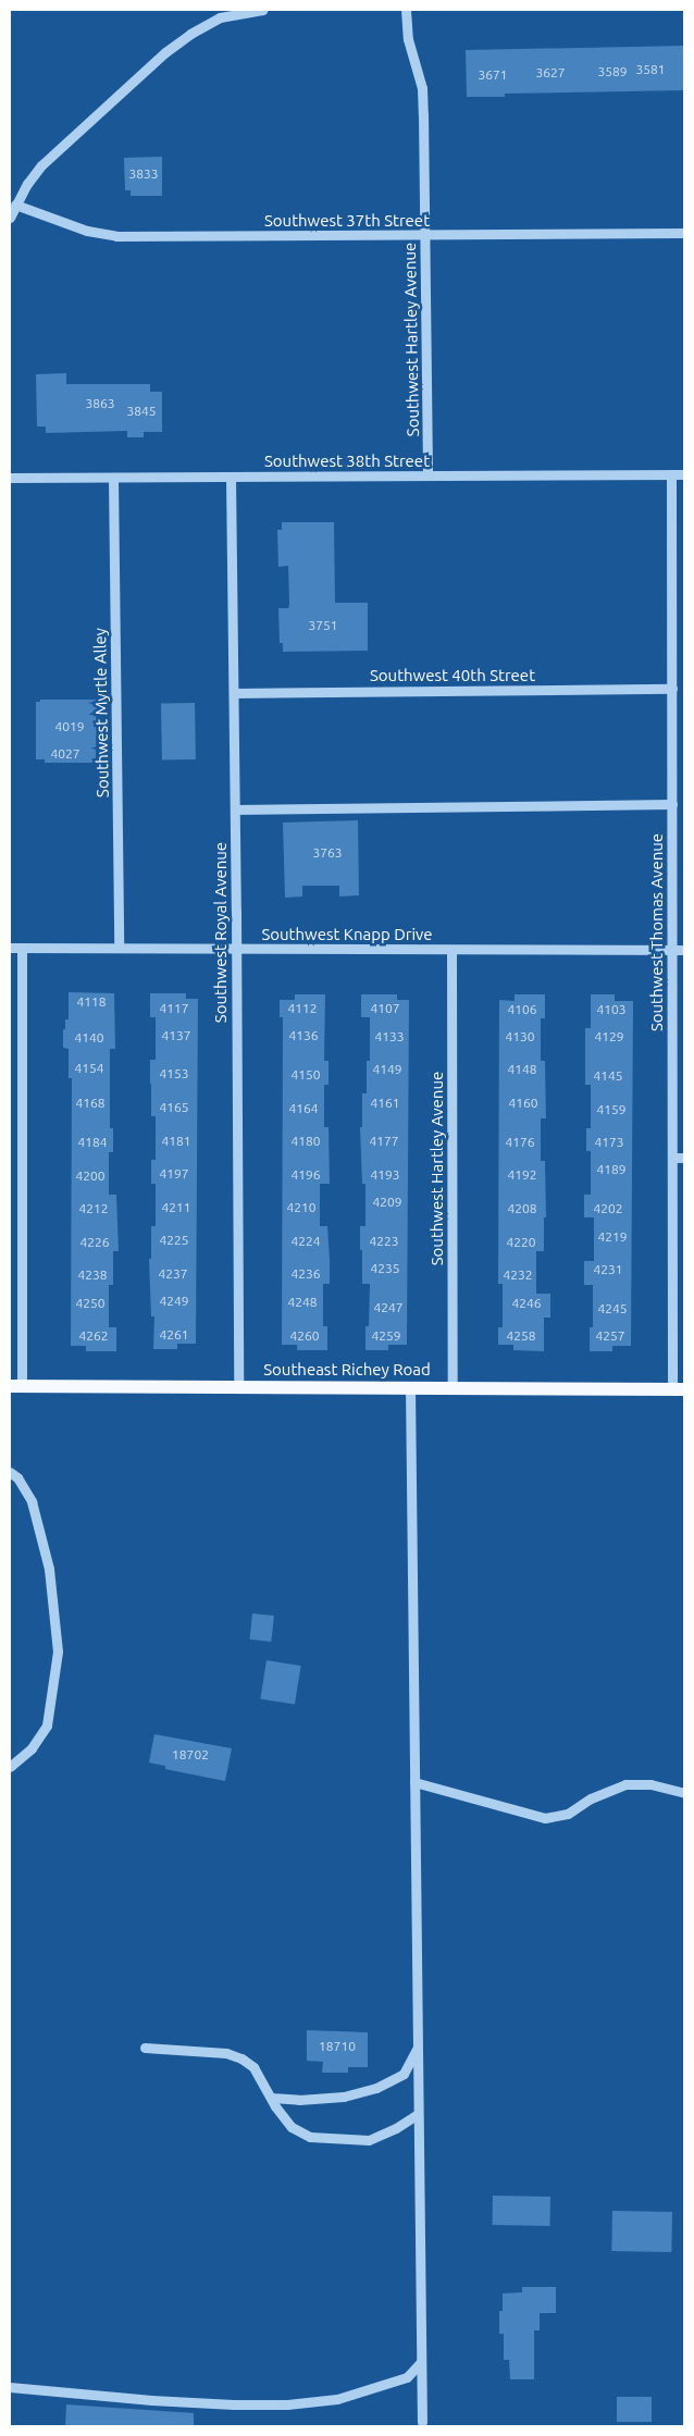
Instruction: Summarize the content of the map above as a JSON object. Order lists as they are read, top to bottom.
{
  "streets": {
    "main road": ["Southeast Richey Road"],
    "street": [
      "Southwest 37th Street",
      "Southwest Hartley Avenue",
      "Southwest 38th Street",
      "Southwest 40th Street",
      "Southwest Myrtle Alley",
      "Southwest Royal Avenue",
      "Southwest Thomas Avenue",
      "Southwest Knapp Drive"
    ]
  },
  "crossings": [
    ["Southwest 37th Street", "Southwest Hartley Avenue"],
    ["Southwest Hartley Avenue", "Southwest 38th Street"],
    ["Southwest Hartley Avenue", "Southwest Knapp Drive"],
    ["Southwest Hartley Avenue", "Southeast Richey Road"],
    ["Southwest 38th Street", "Southwest Myrtle Alley"],
    ["Southwest 38th Street", "Southwest Royal Avenue"],
    ["Southwest 38th Street", "Southwest Thomas Avenue"],
    ["Southwest 40th Street", "Southwest Royal Avenue"],
    ["Southwest 40th Street", "Southwest Thomas Avenue"],
    ["Southwest Myrtle Alley", "Southwest Knapp Drive"],
    ["Southwest Royal Avenue", "Southwest Knapp Drive"],
    ["Southwest Royal Avenue", "Southeast Richey Road"],
    ["Southwest Thomas Avenue", "Southwest Knapp Drive"],
    ["Southwest Thomas Avenue", "Southeast Richey Road"]
  ],
  "house_numbers": [
    "3581",
    "3589",
    "3627",
    "3671",
    "3833",
    "3863",
    "3845",
    "3751",
    "4019",
    "4027",
    "3763",
    "4118",
    "4117",
    "4112",
    "4107",
    "4106",
    "4103",
    "4137",
    "4136",
    "4133",
    "4130",
    "4129",
    "4140",
    "4154",
    "4149",
    "4148",
    "4153",
    "4150",
    "4145",
    "4168",
    "4161",
    "4160",
    "4165",
    "4164",
    "4159",
    "4181",
    "4180",
    "4177",
    "4184",
    "4176",
    "4173",
    "4189",
    "4197",
    "4196",
    "4193",
    "4192",
    "4200",
    "4209",
    "4211",
    "4210",
    "4212",
    "4208",
    "4202",
    "4219",
    "4225",
    "4224",
    "4223",
    "4226",
    "4220",
    "4235",
    "4231",
    "4237",
    "4236",
    "4238",
    "4232",
    "4249",
    "4248",
    "4250",
    "4246",
    "4247",
    "4245",
    "4261",
    "4262",
    "4260",
    "4259",
    "4258",
    "4257",
    "18702",
    "18710"
  ]
}
